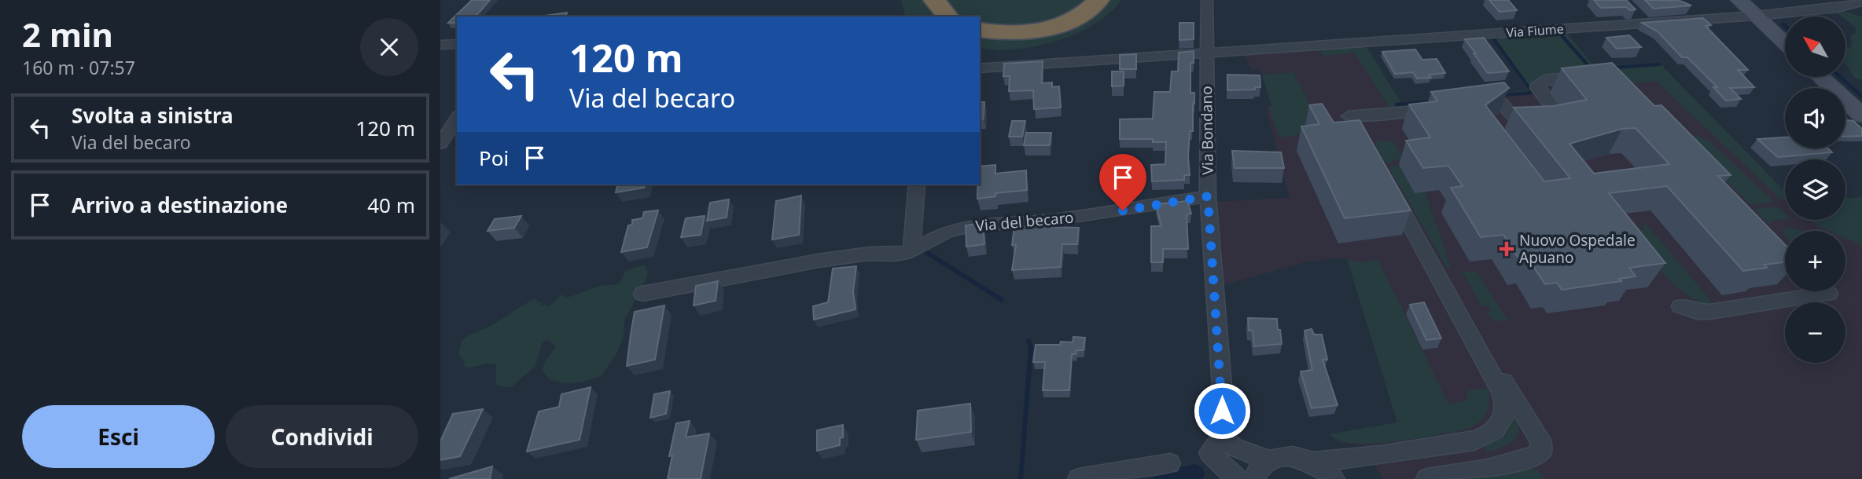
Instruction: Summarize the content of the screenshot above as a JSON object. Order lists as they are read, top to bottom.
{
  "streets": {
    "street": ["Via Fiume", "Via Bondano", "Via del becaro"]
  },
  "crossings": [
    ["Via Fiume", "Via Bondano"],
    ["Via Bondano", "Via del becaro"]
  ],
  "places": {
    "health": ["Nuovo Ospedale Apuano"]
  },
  "north": "top left",
  "page": {
    "heading": ["2 min", "160 m · 07:57"],
    "map_buttons": ["+", "−"],
    "turn": ["120 m", "Via del becaro"],
    "list": [
      {
        "name": "Svolta a sinistra",
        "note": "Via del becaro",
        "value": "120 m"
      },
      {
        "name": "Arrivo a destinazione",
        "value": "40 m"
      }
    ],
    "then": "Poi",
    "buttons": ["Esci", "Condividi"]
  }
}
